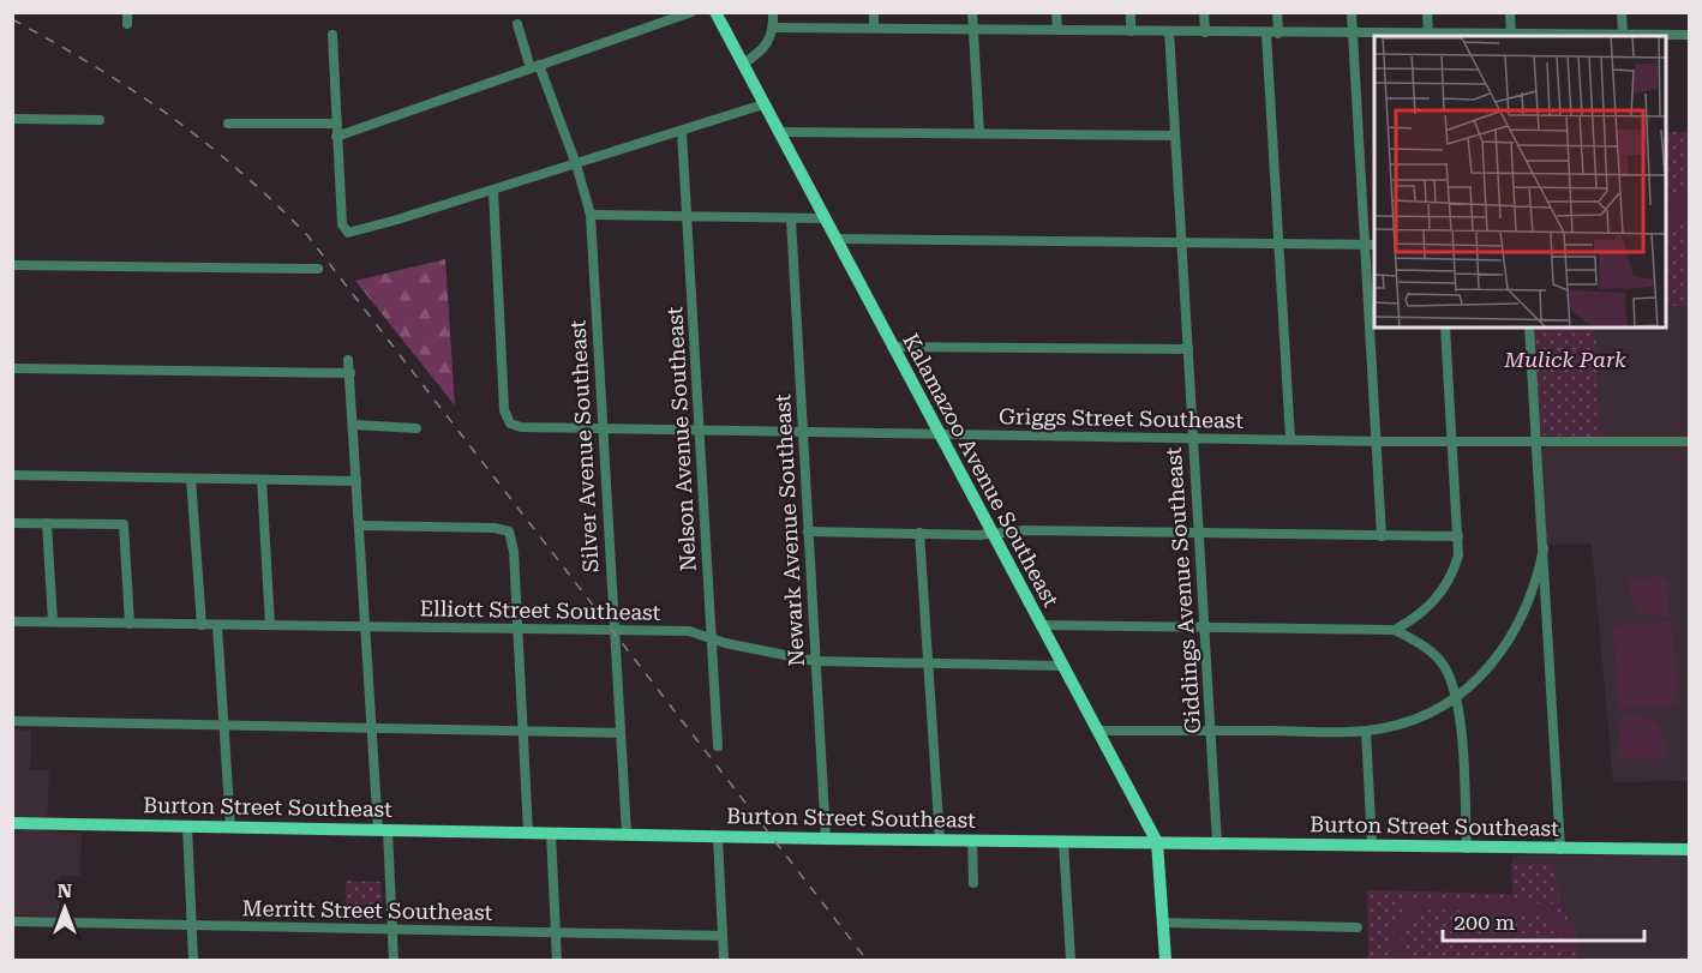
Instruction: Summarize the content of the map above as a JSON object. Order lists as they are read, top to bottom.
{
  "streets": {
    "main road": ["Kalamazoo Avenue Southeast", "Burton Street Southeast"],
    "street": [
      "Griggs Street Southeast",
      "Nelson Avenue Southeast",
      "Silver Avenue Southeast",
      "Newark Avenue Southeast",
      "Giddings Avenue Southeast",
      "Elliott Street Southeast",
      "Merritt Street Southeast"
    ]
  },
  "crossings": [
    ["Griggs Street Southeast", "Nelson Avenue Southeast"],
    ["Griggs Street Southeast", "Silver Avenue Southeast"],
    ["Griggs Street Southeast", "Kalamazoo Avenue Southeast"],
    ["Griggs Street Southeast", "Newark Avenue Southeast"],
    ["Griggs Street Southeast", "Giddings Avenue Southeast"],
    ["Nelson Avenue Southeast", "Elliott Street Southeast"],
    ["Silver Avenue Southeast", "Elliott Street Southeast"],
    ["Silver Avenue Southeast", "Burton Street Southeast"],
    ["Kalamazoo Avenue Southeast", "Elliott Street Southeast"],
    ["Kalamazoo Avenue Southeast", "Burton Street Southeast"],
    ["Newark Avenue Southeast", "Elliott Street Southeast"],
    ["Newark Avenue Southeast", "Burton Street Southeast"],
    ["Giddings Avenue Southeast", "Burton Street Southeast"]
  ],
  "parks": ["Mulick Park"],
  "scale_bar": "200 m",
  "north": "top"
}
